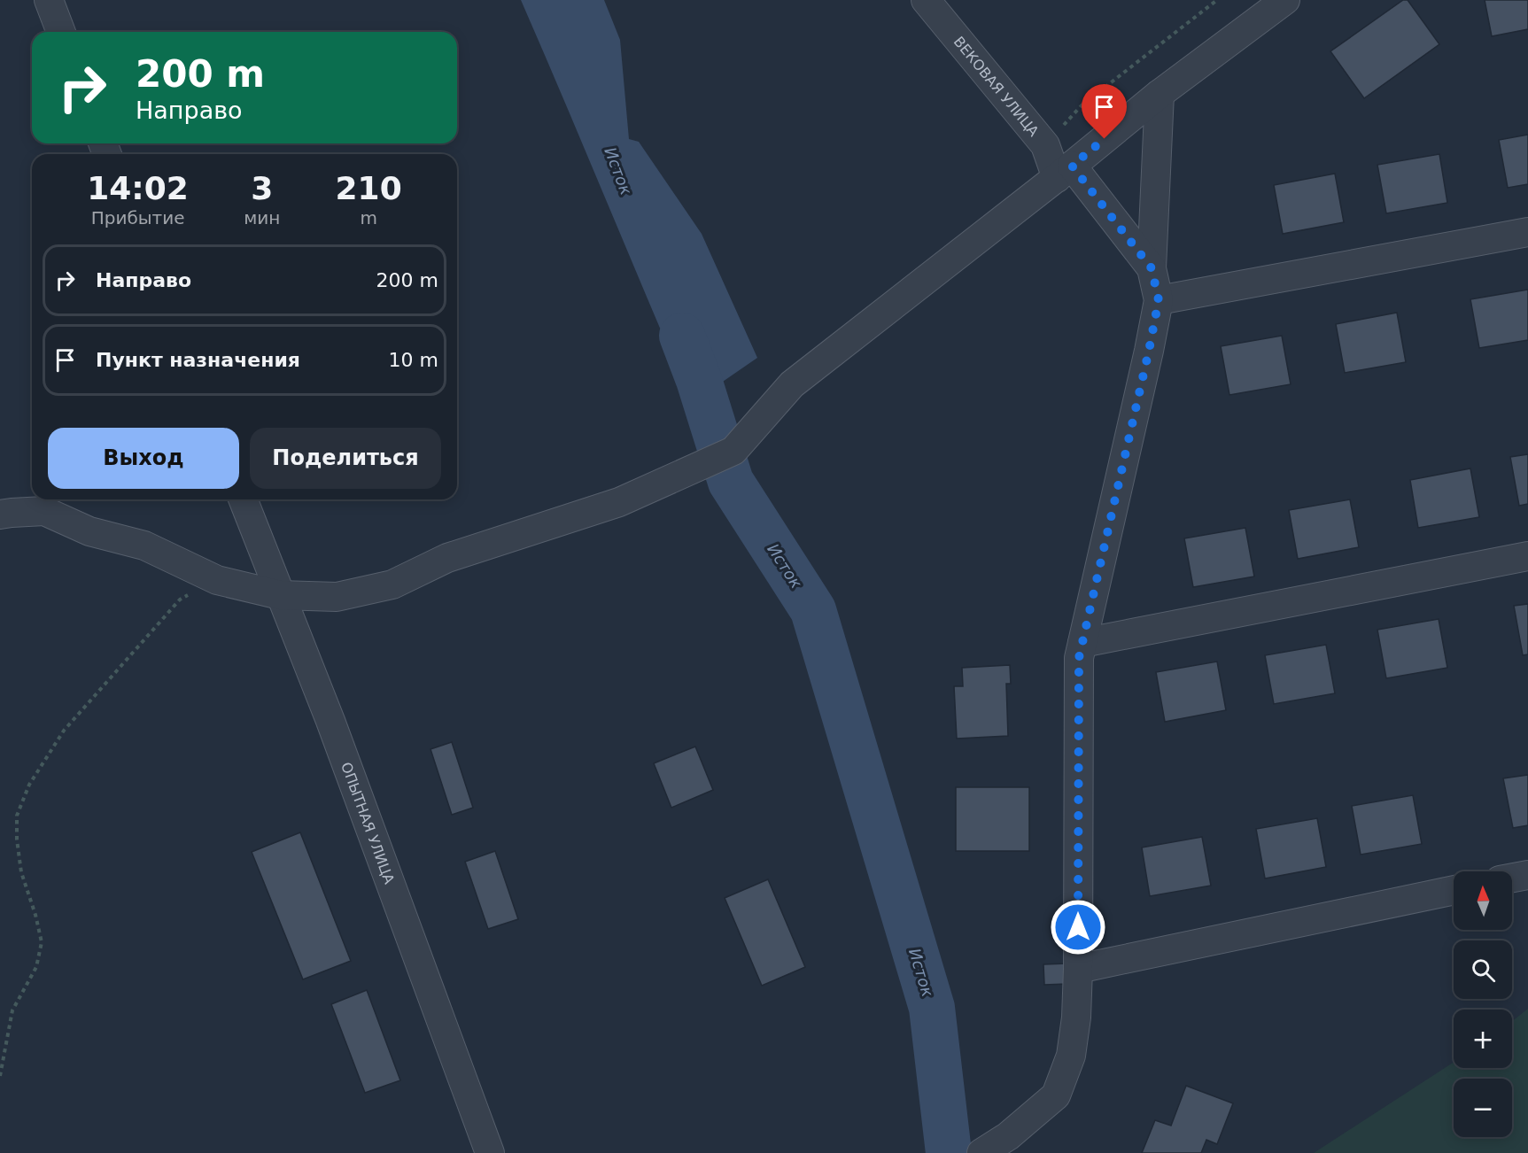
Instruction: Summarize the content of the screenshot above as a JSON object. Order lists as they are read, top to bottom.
{
  "streets": {
    "street": ["ВЕКОВАЯ УЛИЦА", "ОПЫТНАЯ УЛИЦА"]
  },
  "water": ["Исток"],
  "north": "top",
  "page": {
    "turn": ["200 m", "Направо"],
    "eta": [
      "14:02",
      "Прибытие",
      "3",
      "мин",
      "210",
      "m"
    ],
    "list": [
      {
        "name": "Направо",
        "value": "200 m"
      },
      {
        "name": "Пункт назначения",
        "value": "10 m"
      }
    ],
    "buttons": ["Выход", "Поделиться"],
    "map_buttons": ["+", "−"]
  }
}
